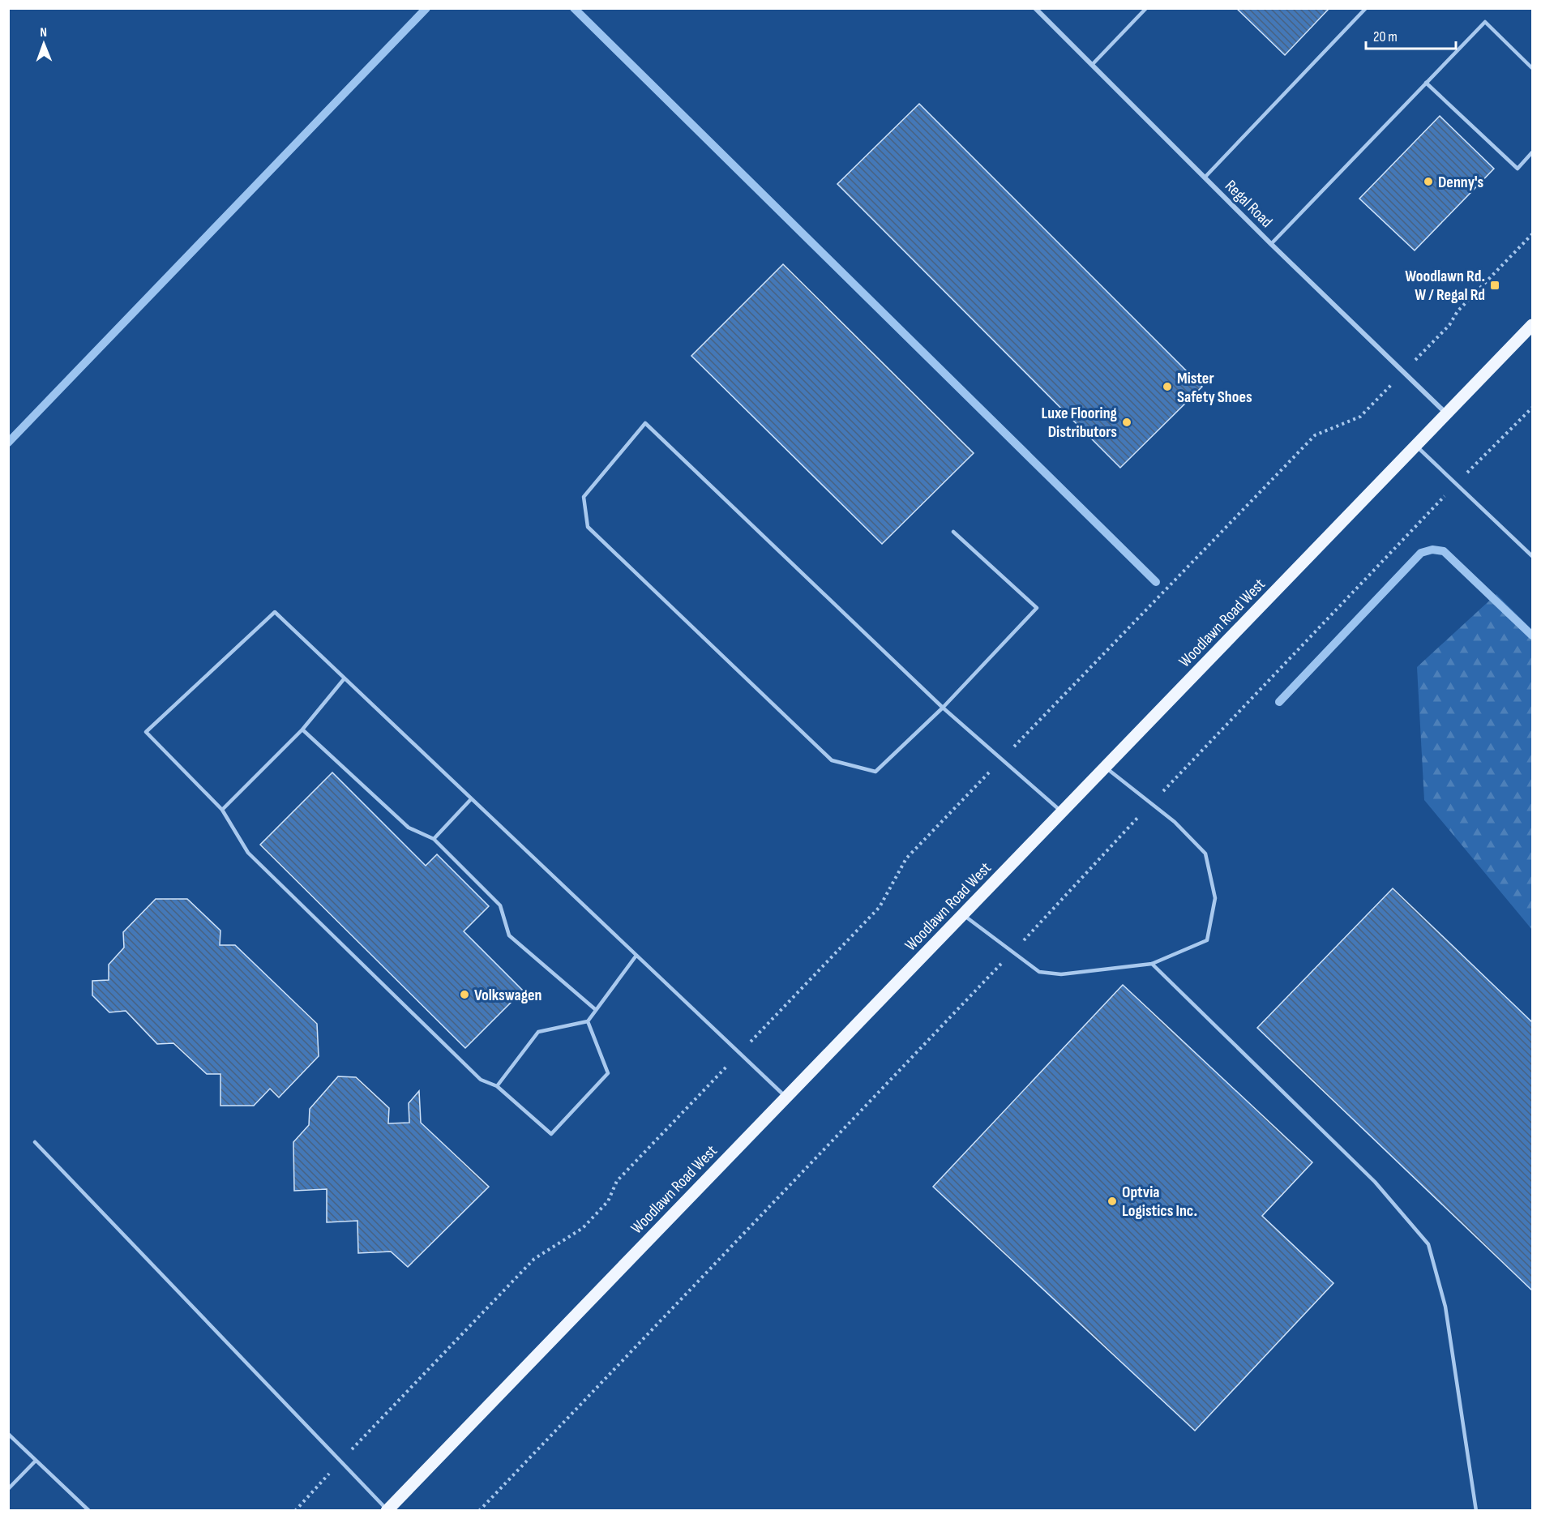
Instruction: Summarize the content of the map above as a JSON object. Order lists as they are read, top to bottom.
{
  "streets": {
    "main road": ["Woodlawn Road West"],
    "street": ["Regal Road"]
  },
  "crossings": [
    ["Regal Road", "Woodlawn Road West"]
  ],
  "places": {
    "other": [
      "Denny's",
      "Mister Safety Shoes",
      "Luxe Flooring Distributors",
      "Volkswagen",
      "Optvia Logistics Inc."
    ],
    "transit": ["Woodlawn Rd. W / Regal Rd"]
  },
  "scale_bar": "20 m",
  "north": "top"
}
